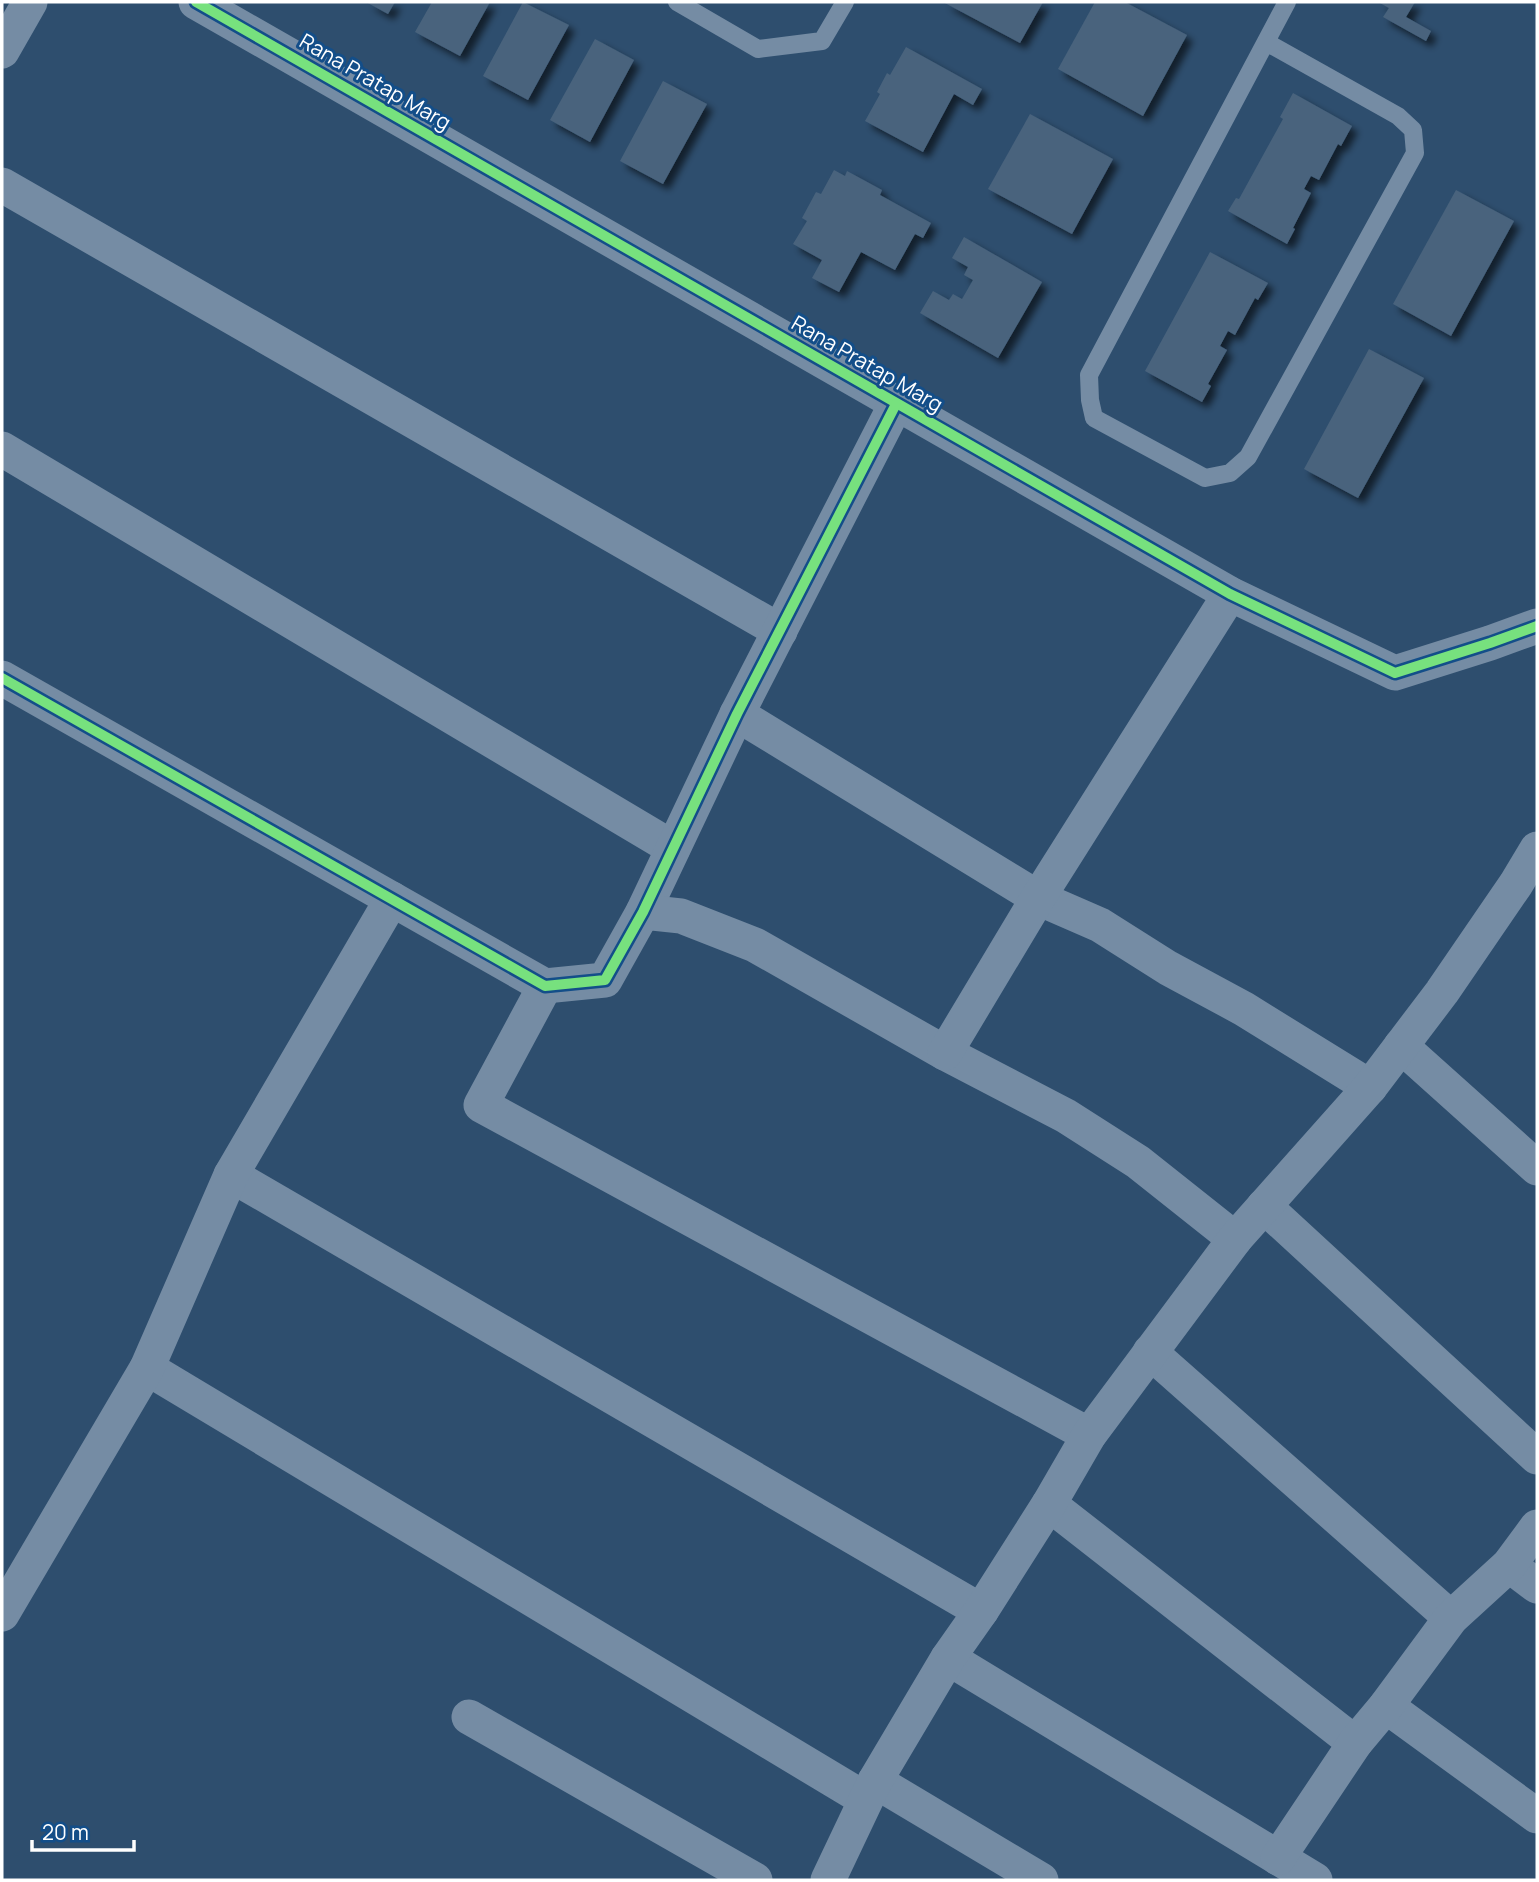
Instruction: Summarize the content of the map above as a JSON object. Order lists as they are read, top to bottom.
{
  "streets": {
    "street": ["Rana Pratap Marg"]
  },
  "scale_bar": "20 m"
}
